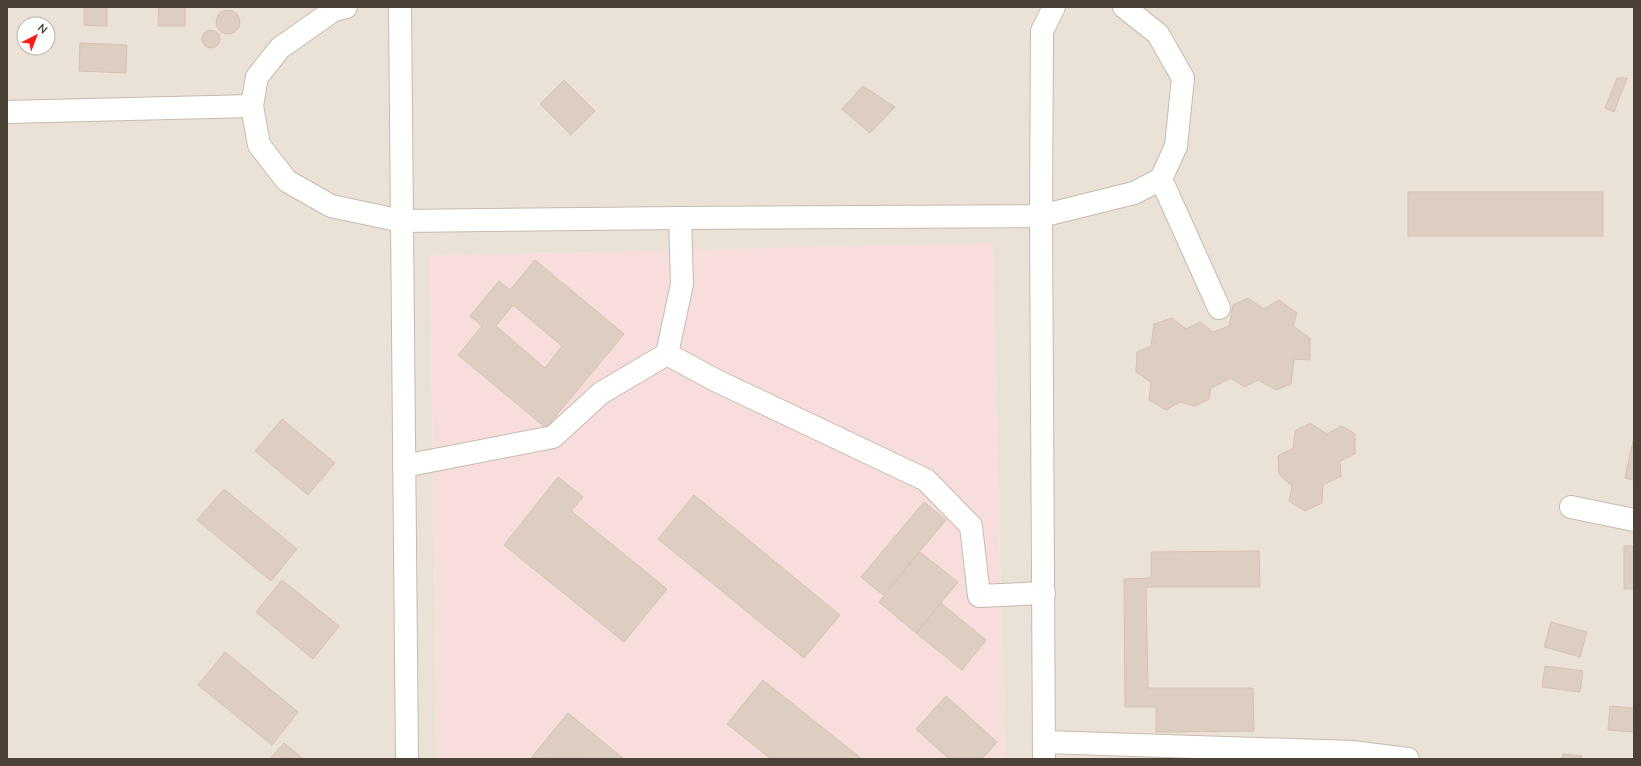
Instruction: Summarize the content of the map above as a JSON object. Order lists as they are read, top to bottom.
{
  "north": "top right"
}
